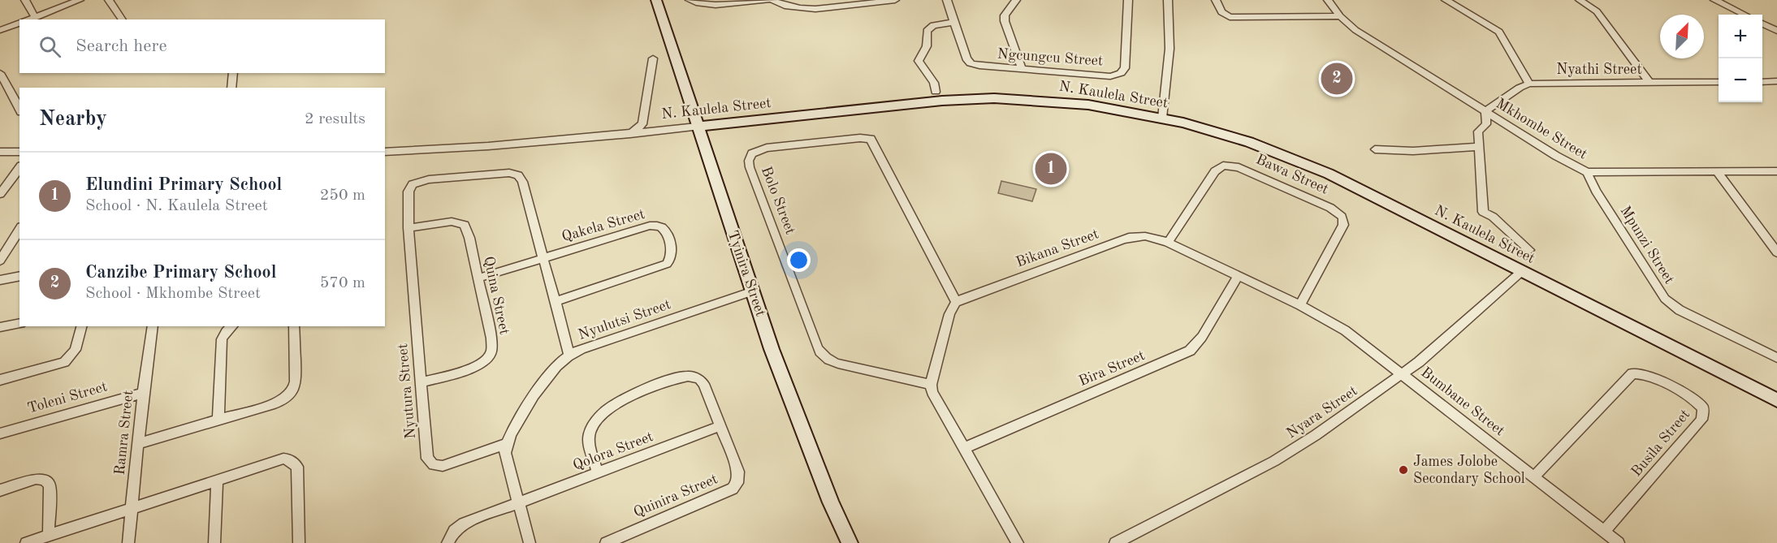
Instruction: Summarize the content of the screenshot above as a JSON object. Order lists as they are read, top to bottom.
{
  "streets": {
    "street": [
      "Ngcungcu Street",
      "Nyathi Street",
      "N. Kaulela Street",
      "Mkhombe Street",
      "Bawa Street",
      "Bolo Street",
      "Qakela Street",
      "Mpunzi Street",
      "Bikana Street",
      "Tyinira Street",
      "Quina Street",
      "Nyulutsi Street",
      "Bira Street",
      "Nyutura Street",
      "Toleni Street",
      "Bumbane Street",
      "Nyara Street",
      "Ramra Street",
      "Busila Street",
      "Qolora Street",
      "Quinira Street"
    ]
  },
  "crossings": [
    ["Nyathi Street", "Mkhombe Street"],
    ["N. Kaulela Street", "Tyinira Street"],
    ["N. Kaulela Street", "Nyara Street"],
    ["Mkhombe Street", "Mpunzi Street"],
    ["Bawa Street", "Bikana Street"],
    ["Bolo Street", "Bikana Street"],
    ["Qakela Street", "Nyutura Street"],
    ["Bikana Street", "Bira Street"],
    ["Bikana Street", "Bumbane Street"],
    ["Bikana Street", "Nyara Street"],
    ["Tyinira Street", "Nyulutsi Street"],
    ["Quina Street", "Nyutura Street"],
    ["Nyulutsi Street", "Nyutura Street"],
    ["Toleni Street", "Ramra Street"],
    ["Bumbane Street", "Nyara Street"],
    ["Bumbane Street", "Busila Street"],
    ["Qolora Street", "Quinira Street"]
  ],
  "places": ["James Jolobe Secondary School"],
  "north": "top right",
  "page": {
    "map_buttons": ["+", "−"],
    "search": "Search here",
    "pins": ["2", "1"],
    "heading": ["Nearby", "2 results"],
    "list": [
      {
        "mark": "1",
        "name": "Elundini Primary School",
        "note": "School · N. Kaulela Street",
        "value": "250 m"
      },
      {
        "mark": "2",
        "name": "Canzibe Primary School",
        "note": "School · Mkhombe Street",
        "value": "570 m"
      }
    ]
  }
}
